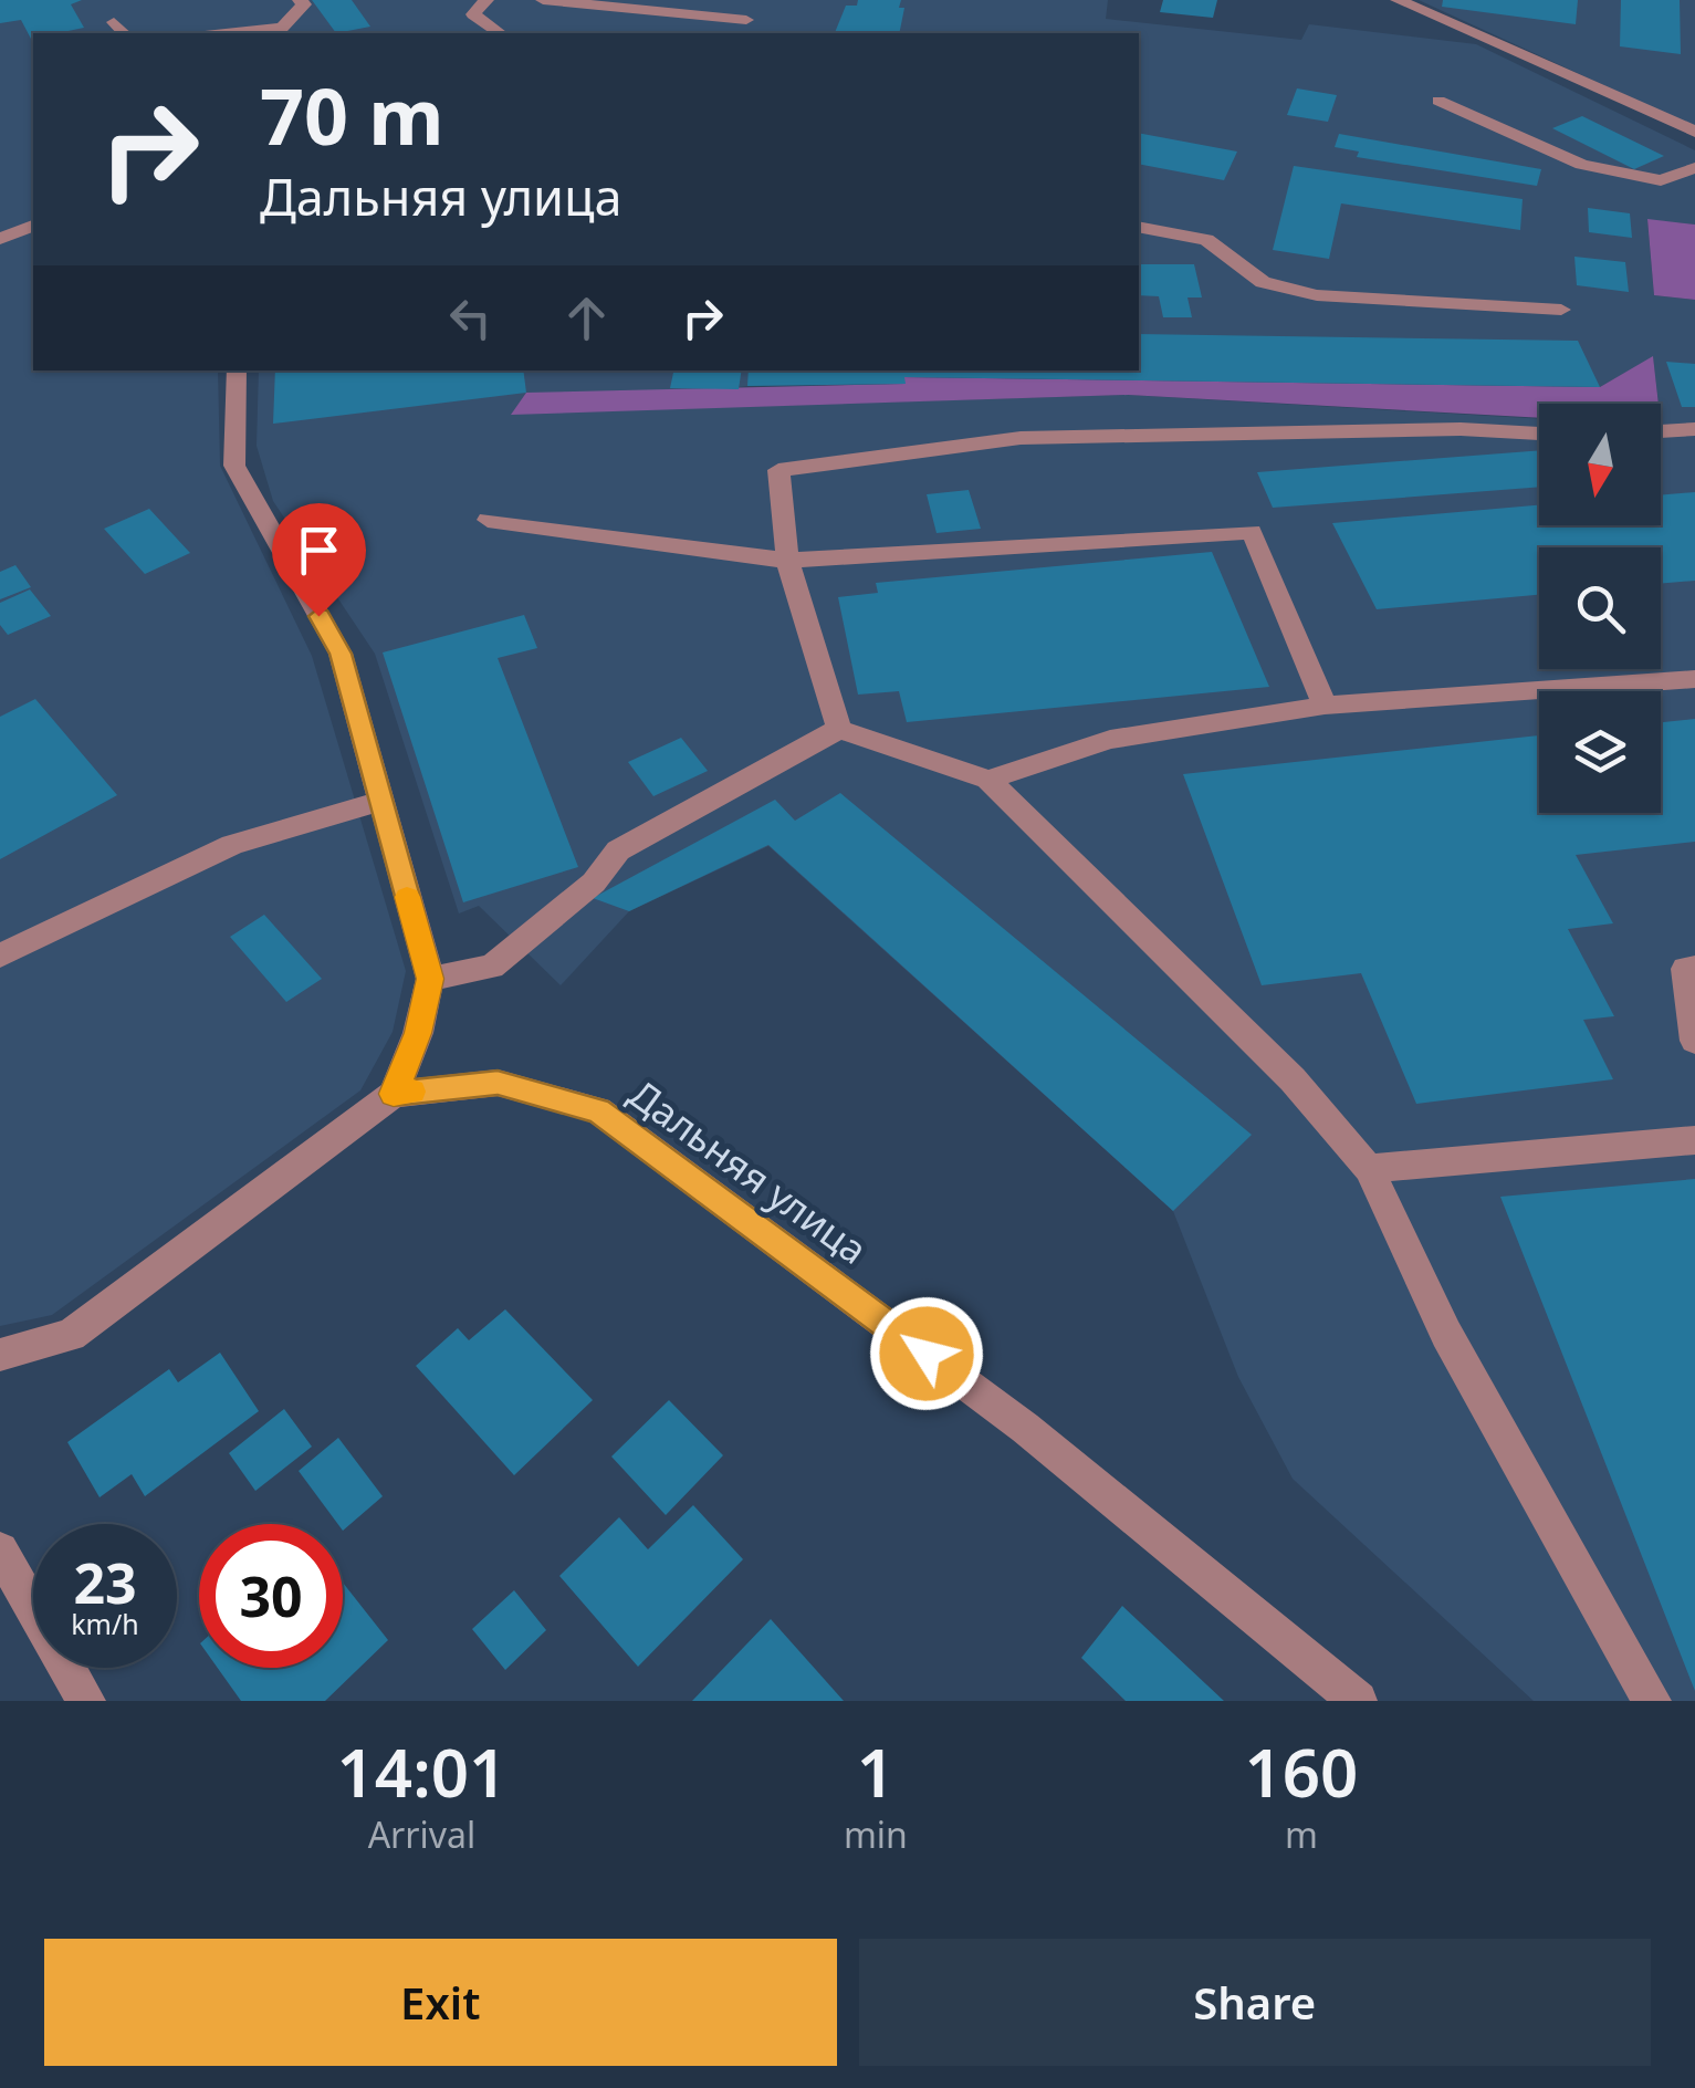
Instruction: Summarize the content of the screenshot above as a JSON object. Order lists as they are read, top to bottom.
{
  "streets": {
    "street": ["Дальняя улица"]
  },
  "north": "bottom",
  "page": {
    "turn": ["70 m", "Дальняя улица"],
    "speed": "23 km/h",
    "limit": "30",
    "eta": [
      "14:01",
      "Arrival",
      "1",
      "min",
      "160",
      "m"
    ],
    "buttons": ["Exit", "Share"]
  }
}
